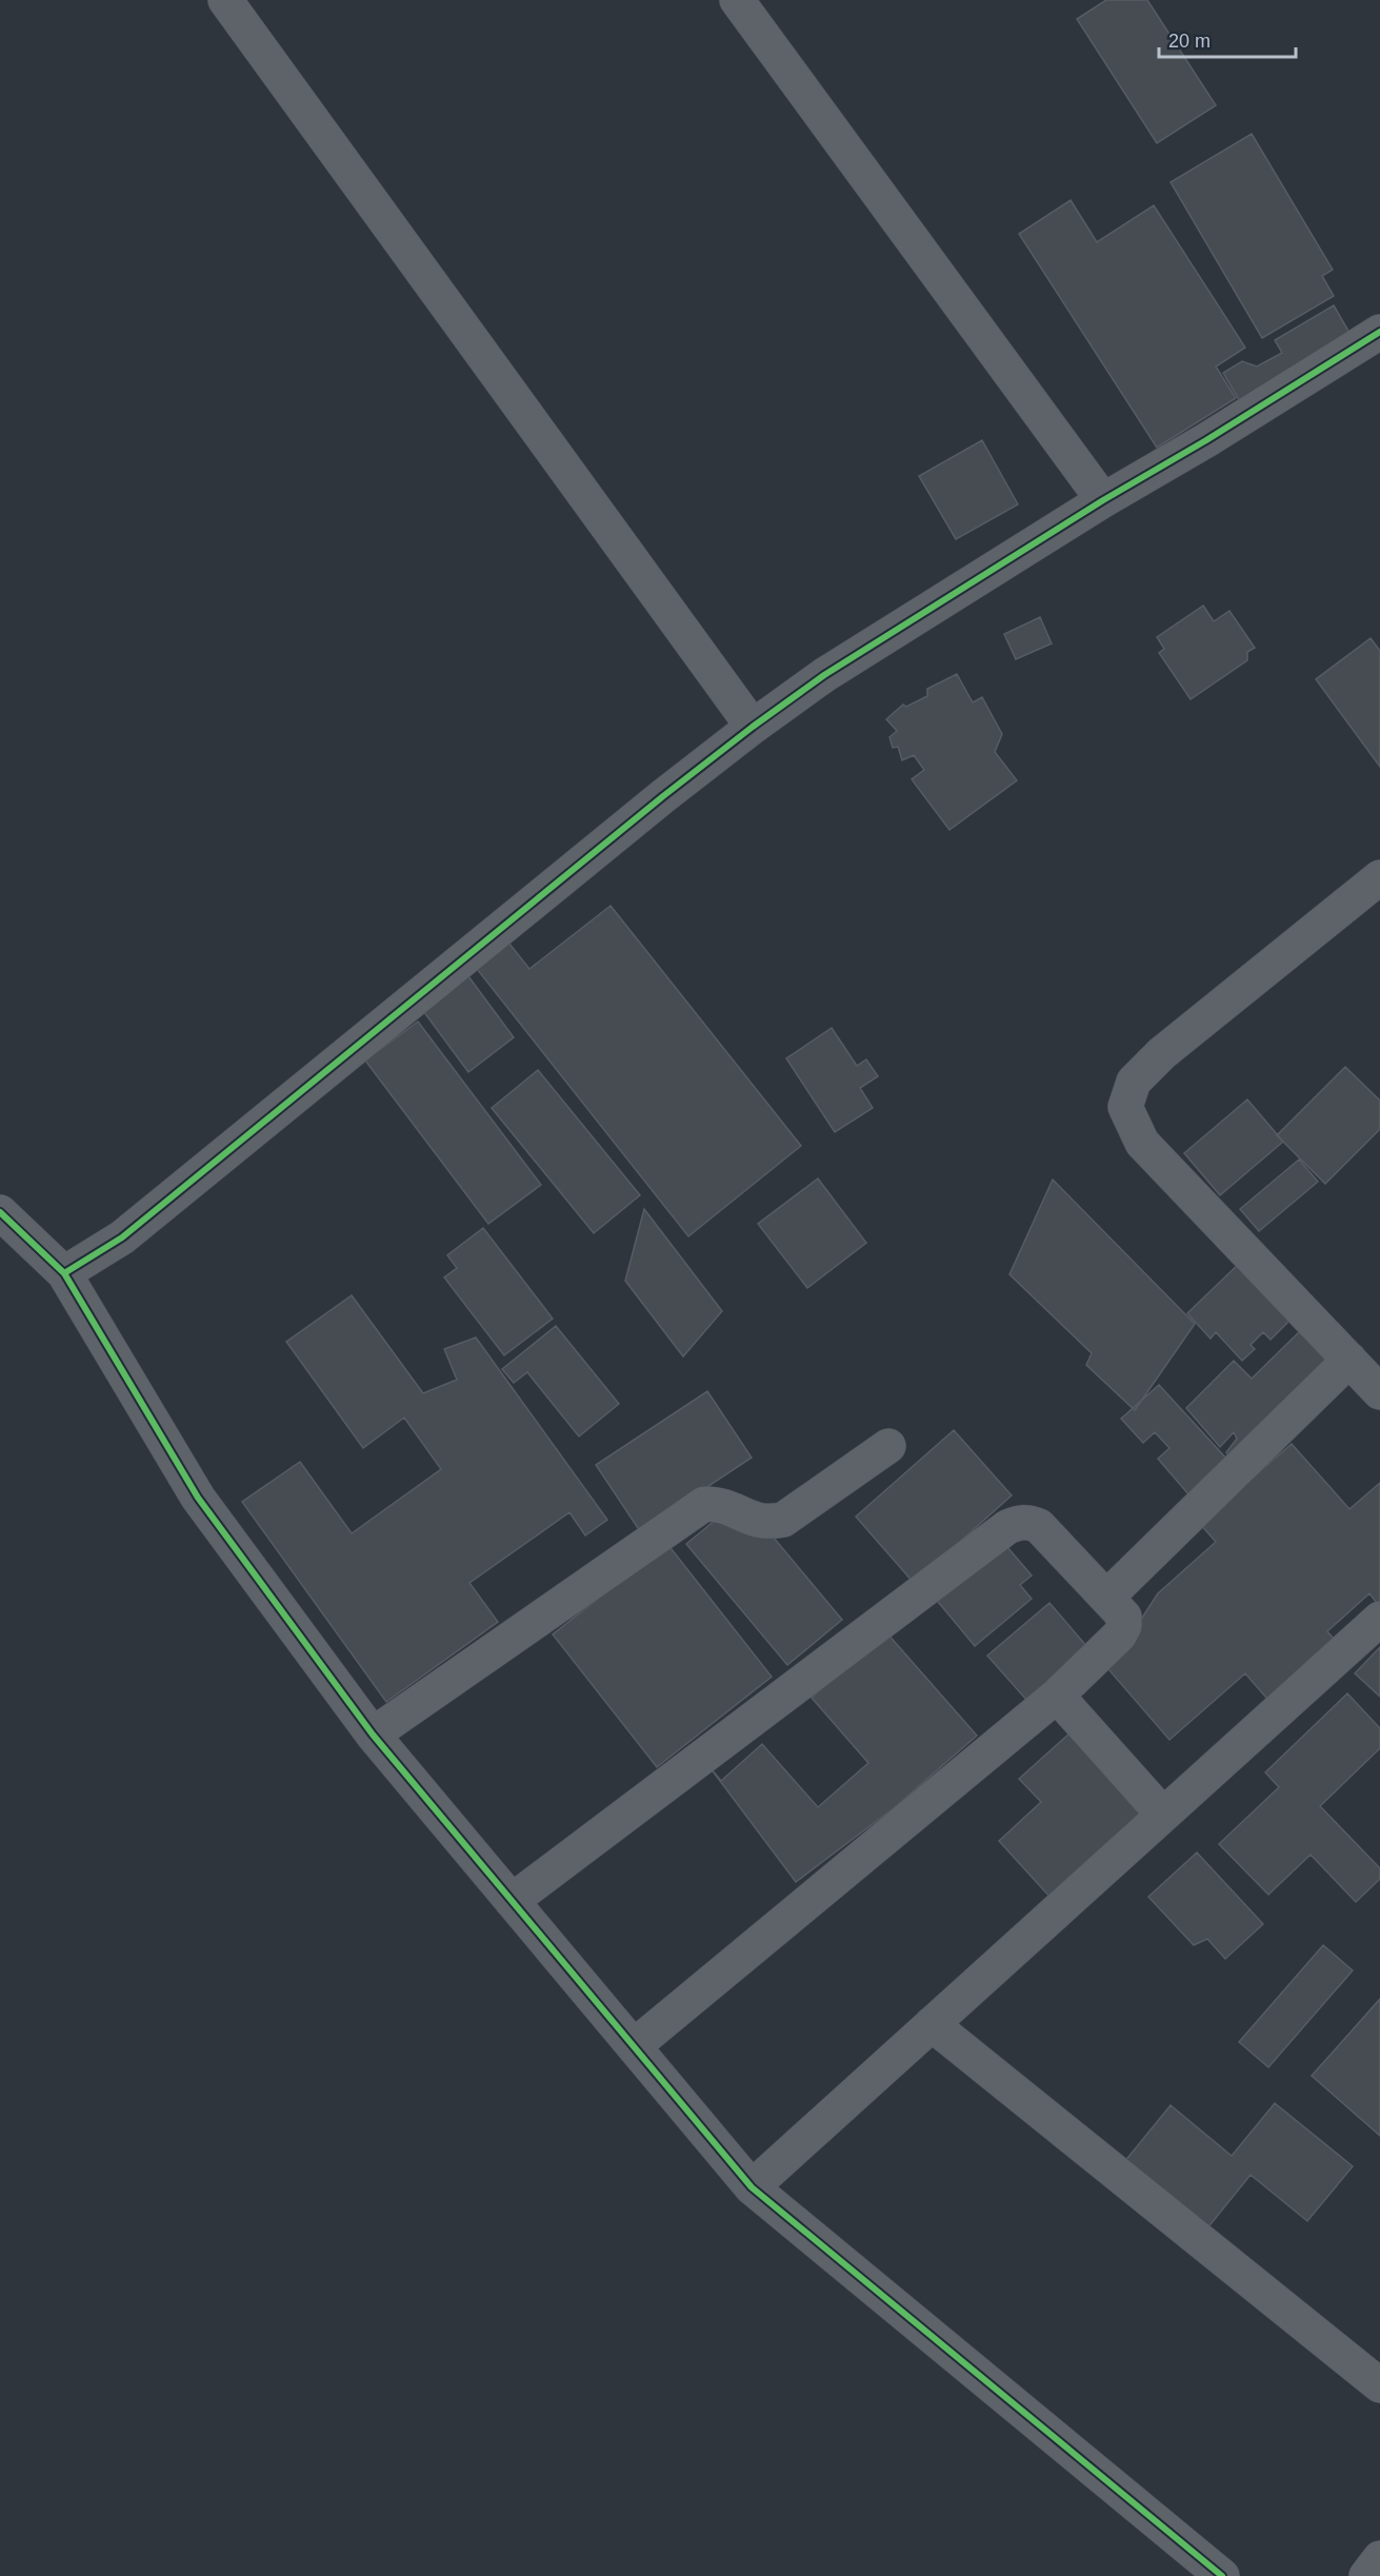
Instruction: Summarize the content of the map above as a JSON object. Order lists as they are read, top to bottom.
{
  "scale_bar": "20 m"
}
